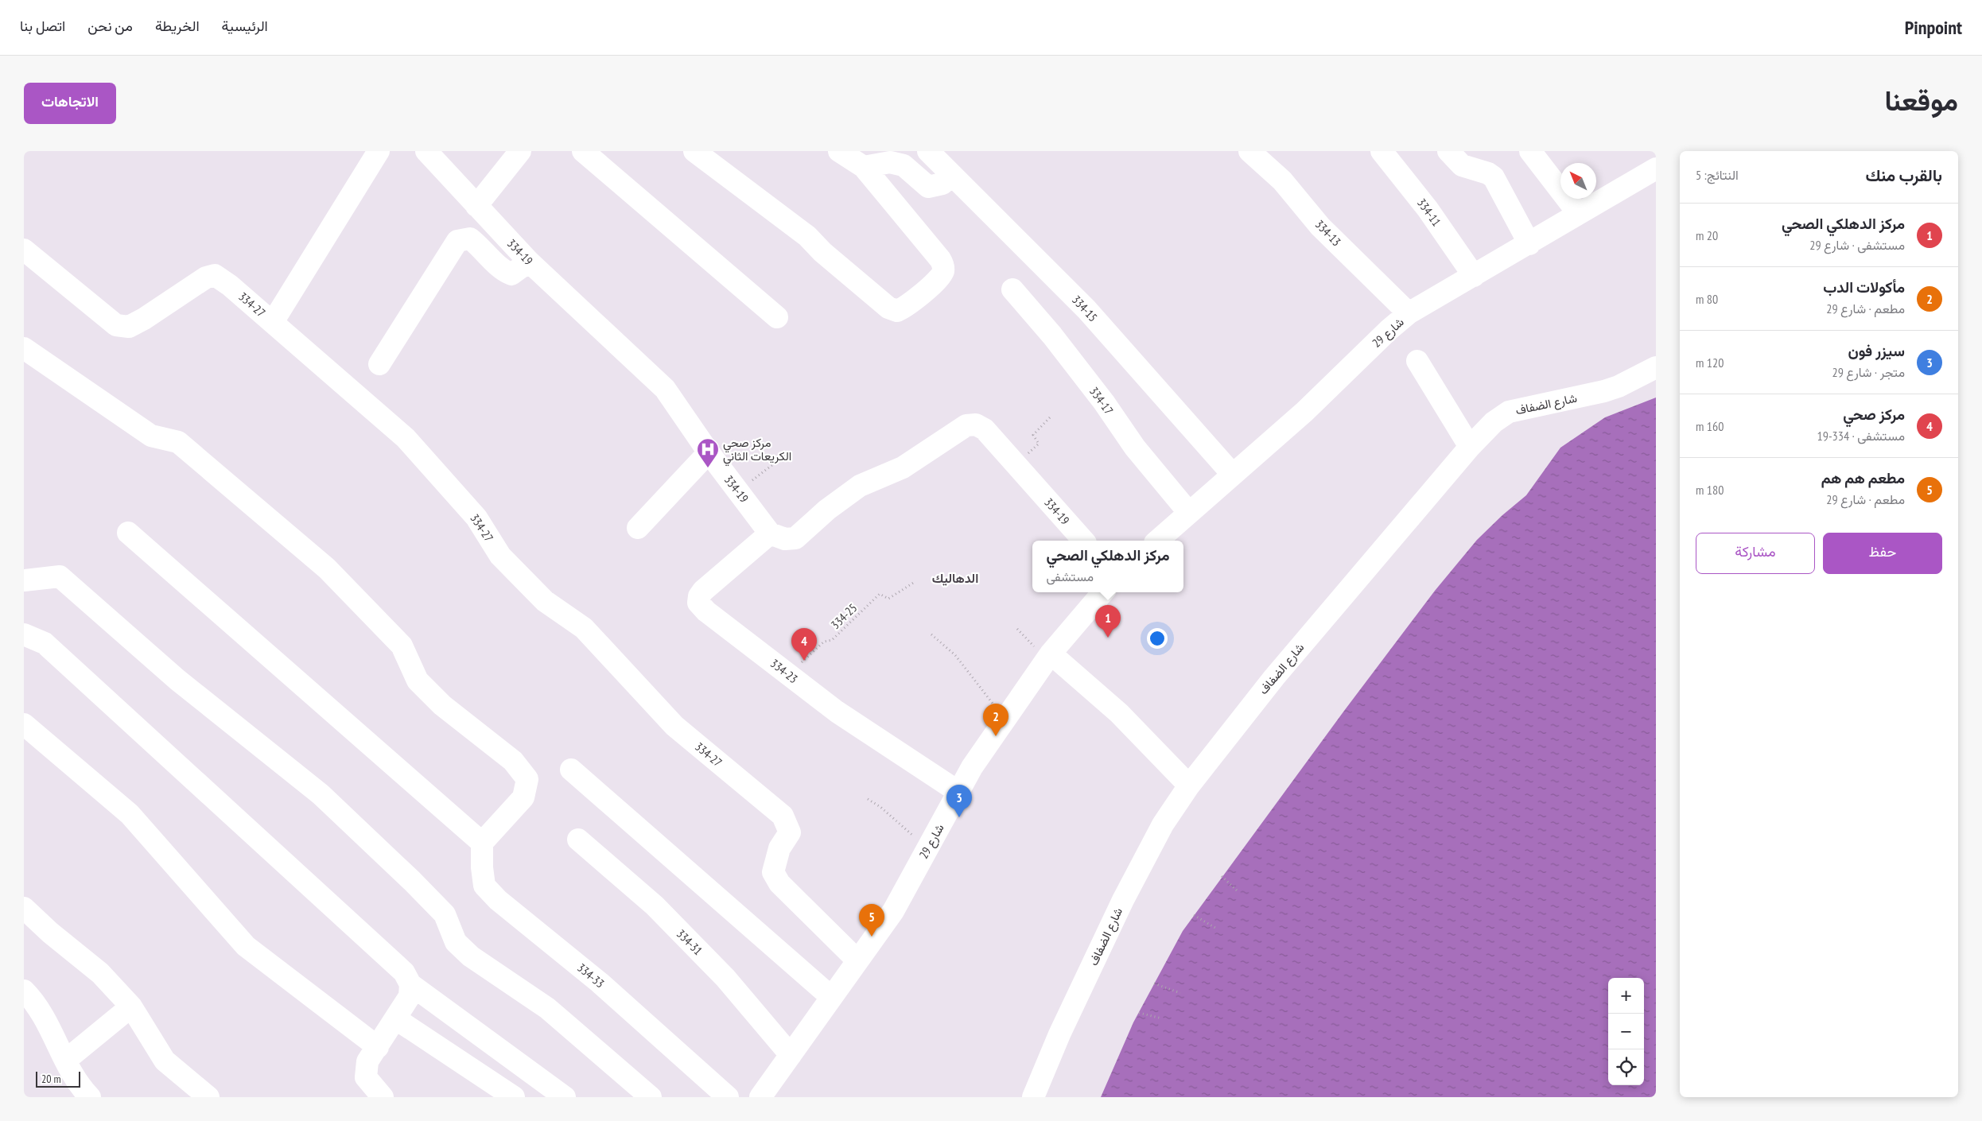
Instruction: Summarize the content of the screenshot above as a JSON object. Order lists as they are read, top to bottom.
{
  "streets": {
    "street": [
      "334-11",
      "334-13",
      "334-19",
      "334-27",
      "334-15",
      "شارع 29",
      "334-17",
      "شارع الضفاف",
      "334-23",
      "334-31",
      "334-33"
    ],
    "path": ["334-25"]
  },
  "crossings": [
    ["334-11", "شارع 29"],
    ["334-13", "شارع 29"],
    ["334-19", "334-23"],
    ["334-27", "شارع 29"],
    ["334-15", "شارع 29"],
    ["شارع 29", "334-17"],
    ["شارع 29", "334-23"],
    ["شارع 29", "334-31"],
    ["334-25", "334-23"]
  ],
  "districts": ["الدهاليك"],
  "places": {
    "hospital": ["مركز صحي الكريعات الثاني"]
  },
  "scale_bar": "20 m",
  "north": "top left",
  "page": {
    "header": "Pinpoint",
    "nav": [
      "الرئيسية",
      "الخريطة",
      "من نحن",
      "اتصل بنا"
    ],
    "title": "موقعنا",
    "buttons": [
      "الاتجاهات",
      ["حفظ", "مشاركة"]
    ],
    "heading": ["بالقرب منك", "النتائج: 5"],
    "list": [
      {
        "mark": "1",
        "name": "مركز الدهلكي الصحي",
        "note": "مستشفى · شارع 29",
        "value": "20 m"
      },
      {
        "mark": "2",
        "name": "مأكولات الدب",
        "note": "مطعم · شارع 29",
        "value": "80 m"
      },
      {
        "mark": "3",
        "name": "سيزر فون",
        "note": "متجر · شارع 29",
        "value": "120 m"
      },
      {
        "mark": "4",
        "name": "مركز صحي",
        "note": "مستشفى · 334-19",
        "value": "160 m"
      },
      {
        "mark": "5",
        "name": "مطعم هم هم",
        "note": "مطعم · شارع 29",
        "value": "180 m"
      }
    ],
    "popup": ["مركز الدهلكي الصحي", "مستشفى"],
    "pins": [
      "1",
      "4",
      "2",
      "3",
      "5"
    ],
    "map_buttons": ["+", "−"],
    "scale": "20 m"
  }
}
